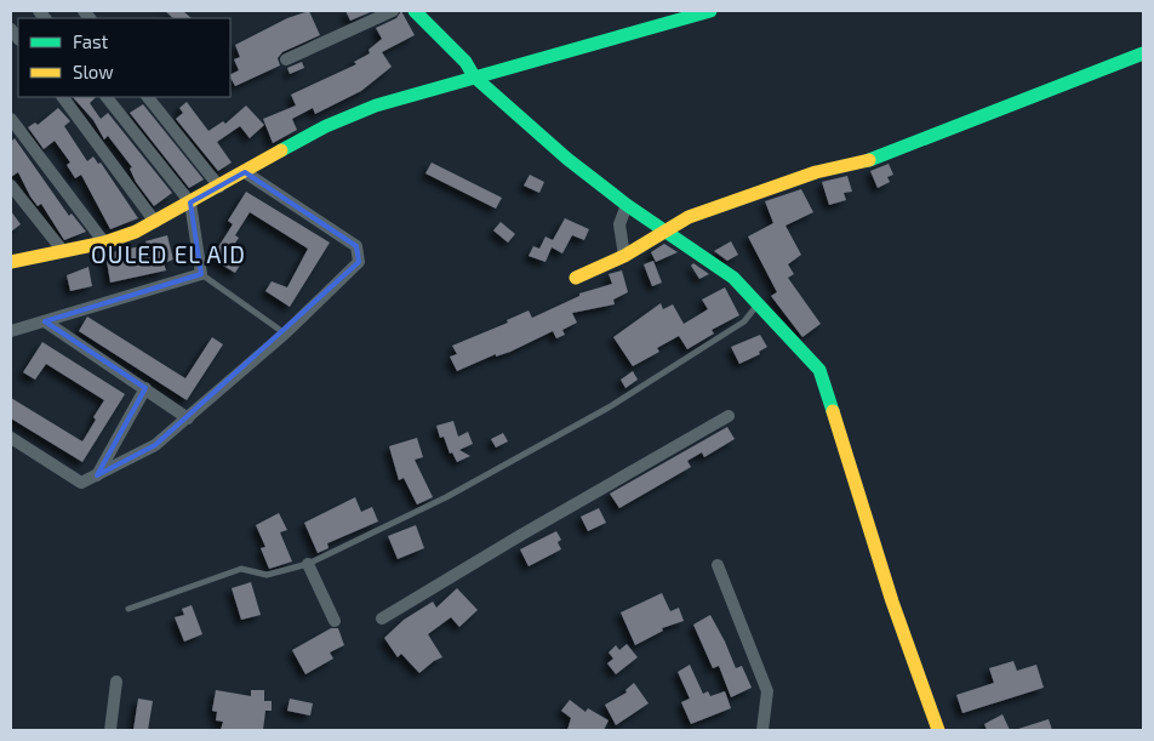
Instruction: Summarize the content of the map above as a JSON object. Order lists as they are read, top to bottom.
{
  "districts": ["OULED EL AID"],
  "legend": ["Fast", "Slow"]
}
